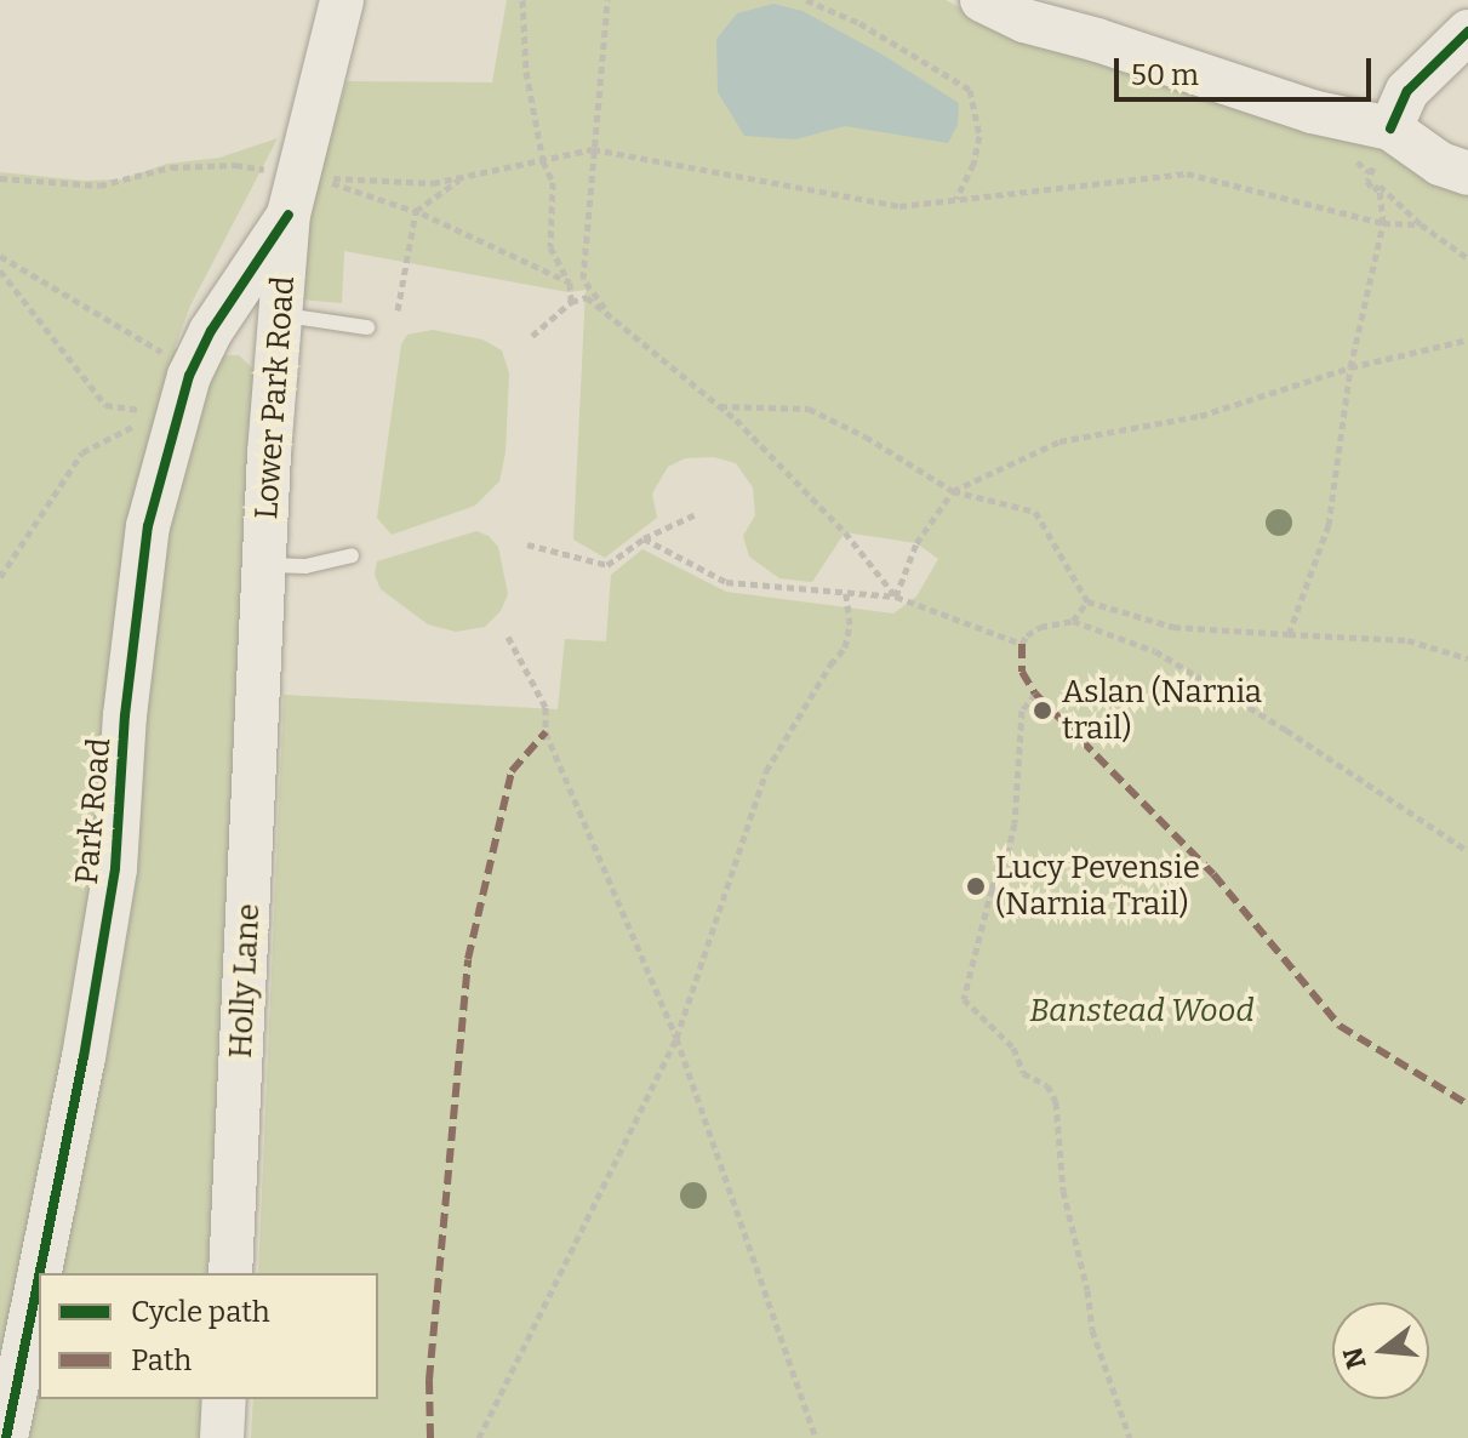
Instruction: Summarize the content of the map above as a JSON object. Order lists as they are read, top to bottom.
{
  "streets": {
    "main road": ["Lower Park Road", "Park Road", "Holly Lane"]
  },
  "crossings": [
    ["Lower Park Road", "Park Road"],
    ["Lower Park Road", "Holly Lane"]
  ],
  "parks": ["Banstead Wood"],
  "places": ["Aslan (Narnia trail)", "Lucy Pevensie (Narnia Trail)"],
  "legend": ["Cycle path", "Path"],
  "scale_bar": "50 m",
  "north": "left"
}
